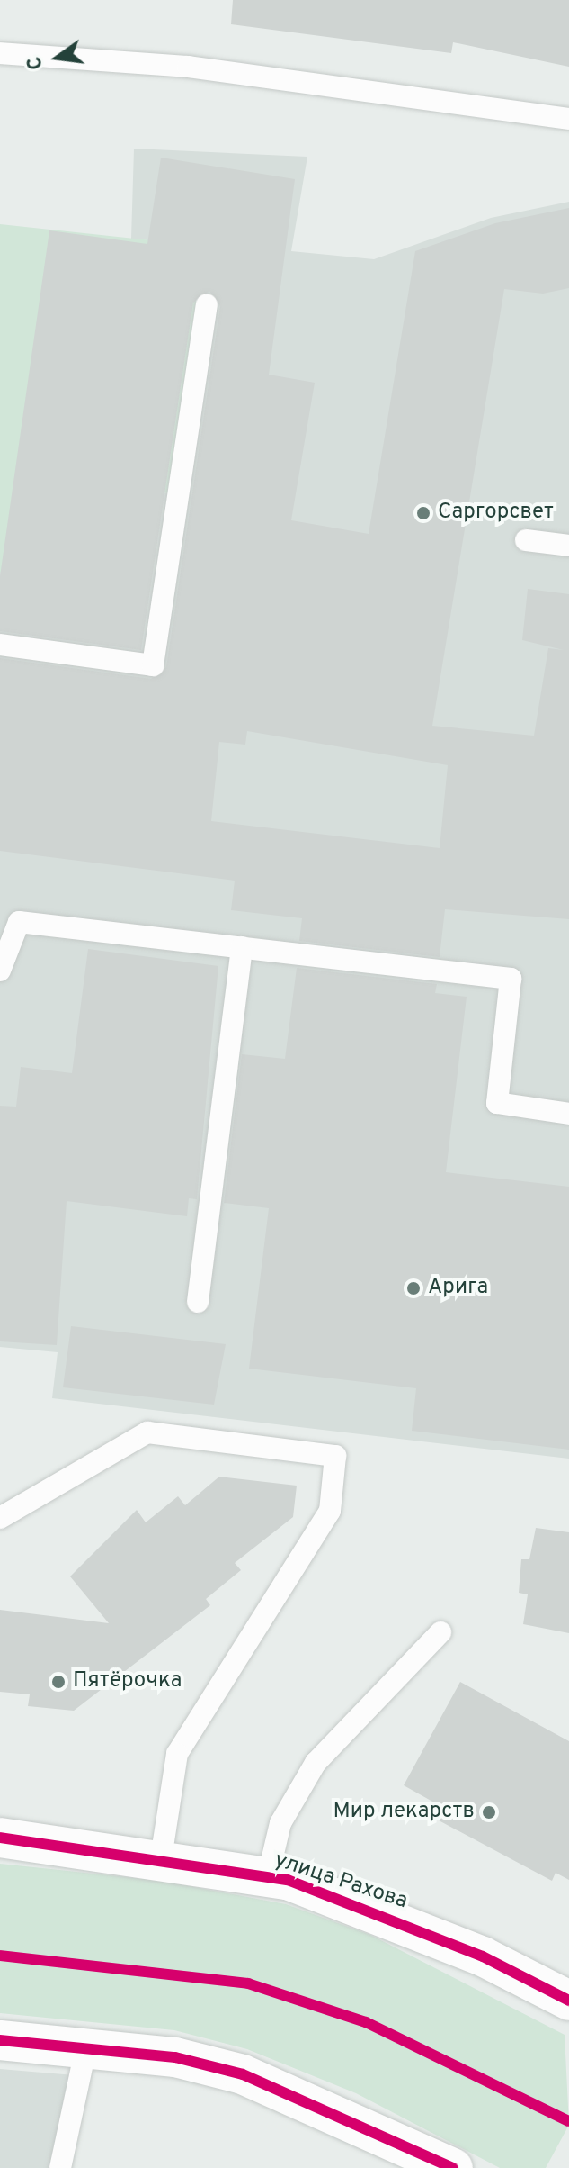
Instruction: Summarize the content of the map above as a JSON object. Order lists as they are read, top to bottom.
{
  "streets": {
    "street": ["улица Рахова"]
  },
  "places": [
    "Саргорсвет",
    "Арига",
    "Пятёрочка",
    "Мир лекарств"
  ],
  "north": "left"
}
